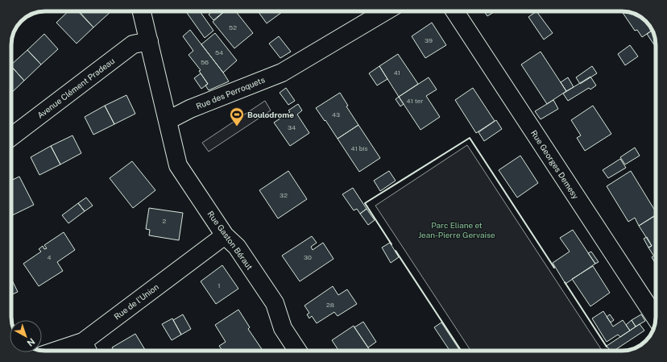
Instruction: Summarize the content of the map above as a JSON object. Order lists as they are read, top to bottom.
{
  "streets": {
    "street": [
      "Avenue Clément Pradeau",
      "Rue des Perroquets",
      "Rue Georges Demesy",
      "Rue Gaston Béraut",
      "Rue de l'Union"
    ]
  },
  "crossings": [
    ["Rue des Perroquets", "Rue Gaston Béraut"],
    ["Rue Gaston Béraut", "Rue de l'Union"]
  ],
  "parks": ["Parc Eliane et Jean-Pierre Gervaise"],
  "places": {
    "sports": ["Boulodrome"]
  },
  "house_numbers": [
    "52",
    "39",
    "54",
    "56",
    "41",
    "41 ter",
    "43",
    "34",
    "41 bis",
    "32",
    "2",
    "4",
    "30",
    "1",
    "28"
  ],
  "north": "bottom right"
}
